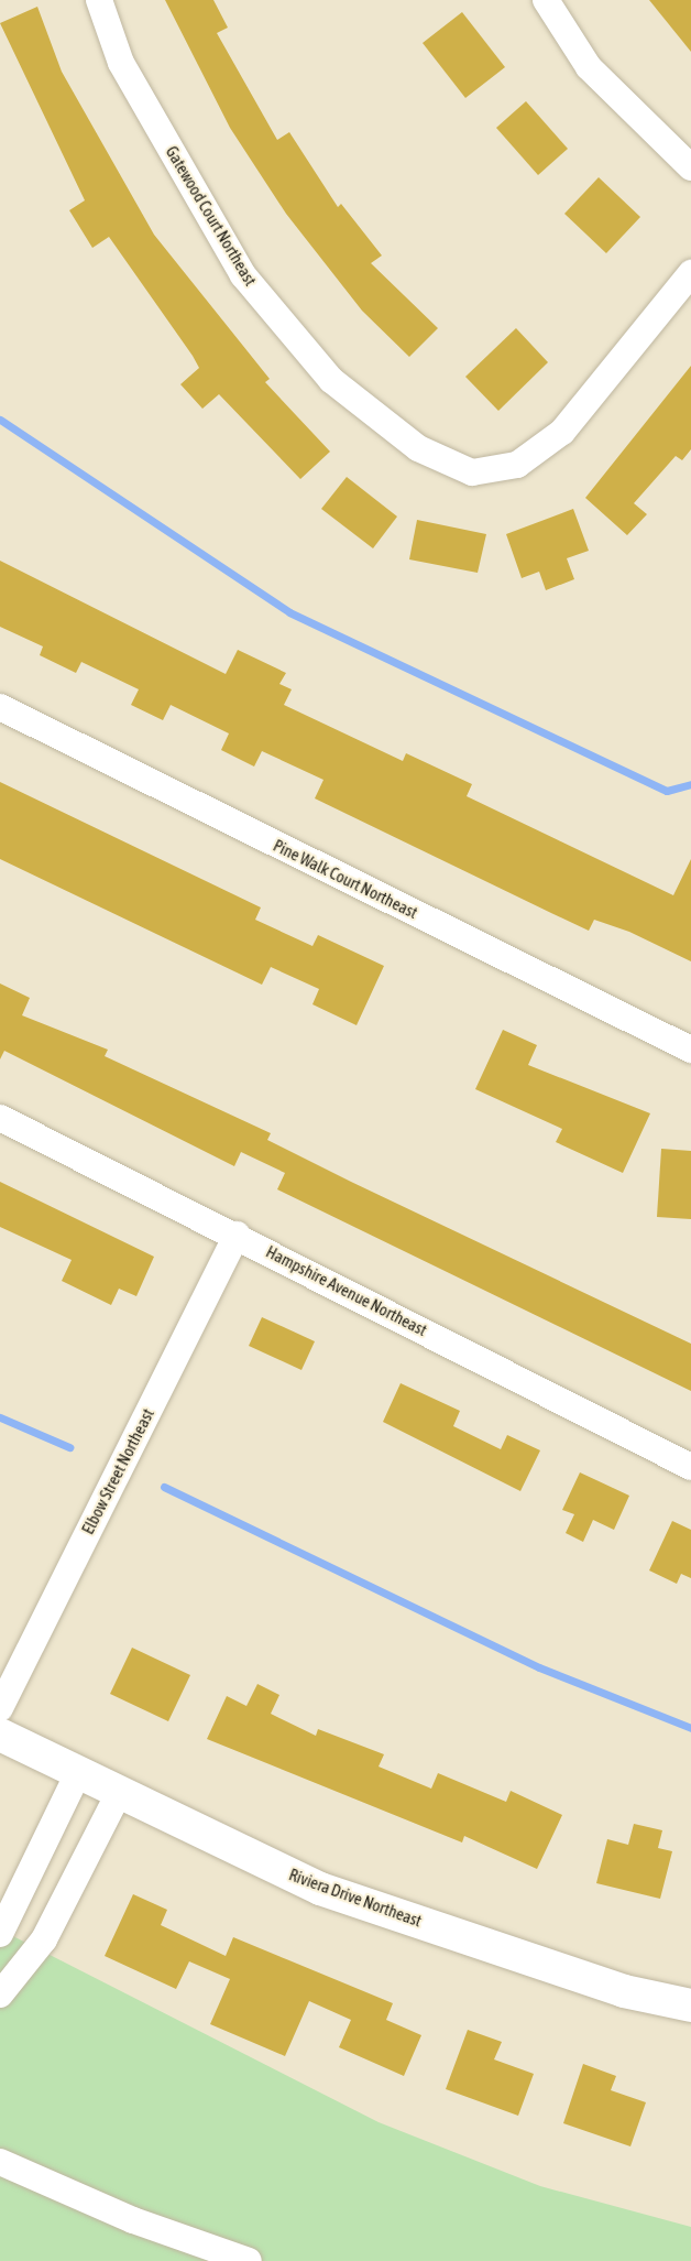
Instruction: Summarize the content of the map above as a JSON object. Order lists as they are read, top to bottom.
{
  "streets": {
    "street": [
      "Gatewood Court Northeast",
      "Pine Walk Court Northeast",
      "Hampshire Avenue Northeast",
      "Elbow Street Northeast",
      "Riviera Drive Northeast"
    ]
  },
  "crossings": [
    ["Hampshire Avenue Northeast", "Elbow Street Northeast"]
  ]
}
